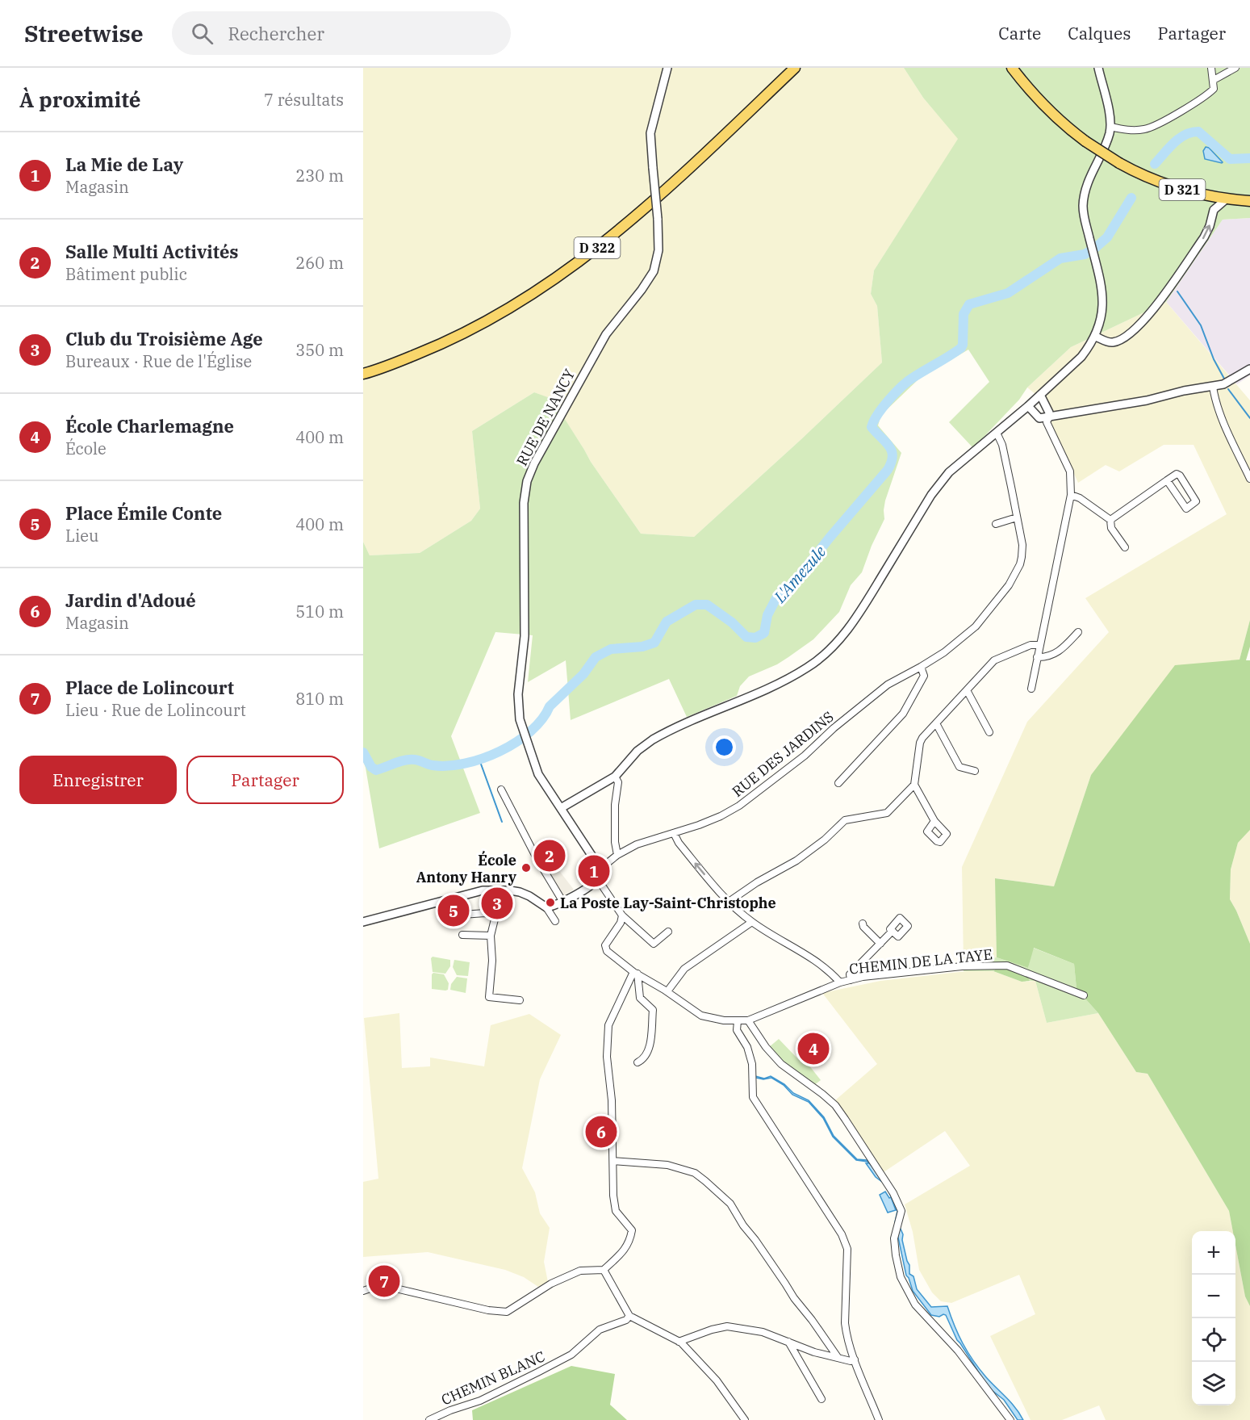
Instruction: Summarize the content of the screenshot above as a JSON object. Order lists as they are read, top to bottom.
{
  "streets": {
    "main road": ["D 321", "D 322"],
    "street": [
      "RUE DE NANCY",
      "RUE DES JARDINS",
      "CHEMIN DE LA TAYE",
      "CHEMIN BLANC"
    ]
  },
  "crossings": [
    ["RUE DE NANCY", "RUE DES JARDINS"]
  ],
  "water": ["L'Amezule"],
  "places": ["École Antony Hanry", "La Poste Lay-Saint-Christophe"],
  "page": {
    "header": "Streetwise",
    "search": "Rechercher",
    "nav": ["Carte", "Calques", "Partager"],
    "heading": ["À proximité", "7 résultats"],
    "list": [
      {
        "mark": "1",
        "name": "La Mie de Lay",
        "note": "Magasin",
        "value": "230 m"
      },
      {
        "mark": "2",
        "name": "Salle Multi Activités",
        "note": "Bâtiment public",
        "value": "260 m"
      },
      {
        "mark": "3",
        "name": "Club du Troisième Age",
        "note": "Bureaux · Rue de l'Église",
        "value": "350 m"
      },
      {
        "mark": "4",
        "name": "École Charlemagne",
        "note": "École",
        "value": "400 m"
      },
      {
        "mark": "5",
        "name": "Place Émile Conte",
        "note": "Lieu",
        "value": "400 m"
      },
      {
        "mark": "6",
        "name": "Jardin d'Adoué",
        "note": "Magasin",
        "value": "510 m"
      },
      {
        "mark": "7",
        "name": "Place de Lolincourt",
        "note": "Lieu · Rue de Lolincourt",
        "value": "810 m"
      }
    ],
    "buttons": ["Enregistrer", "Partager"],
    "pins": [
      "2",
      "1",
      "3",
      "5",
      "4",
      "6",
      "7"
    ],
    "map_buttons": ["+", "−"]
  }
}
